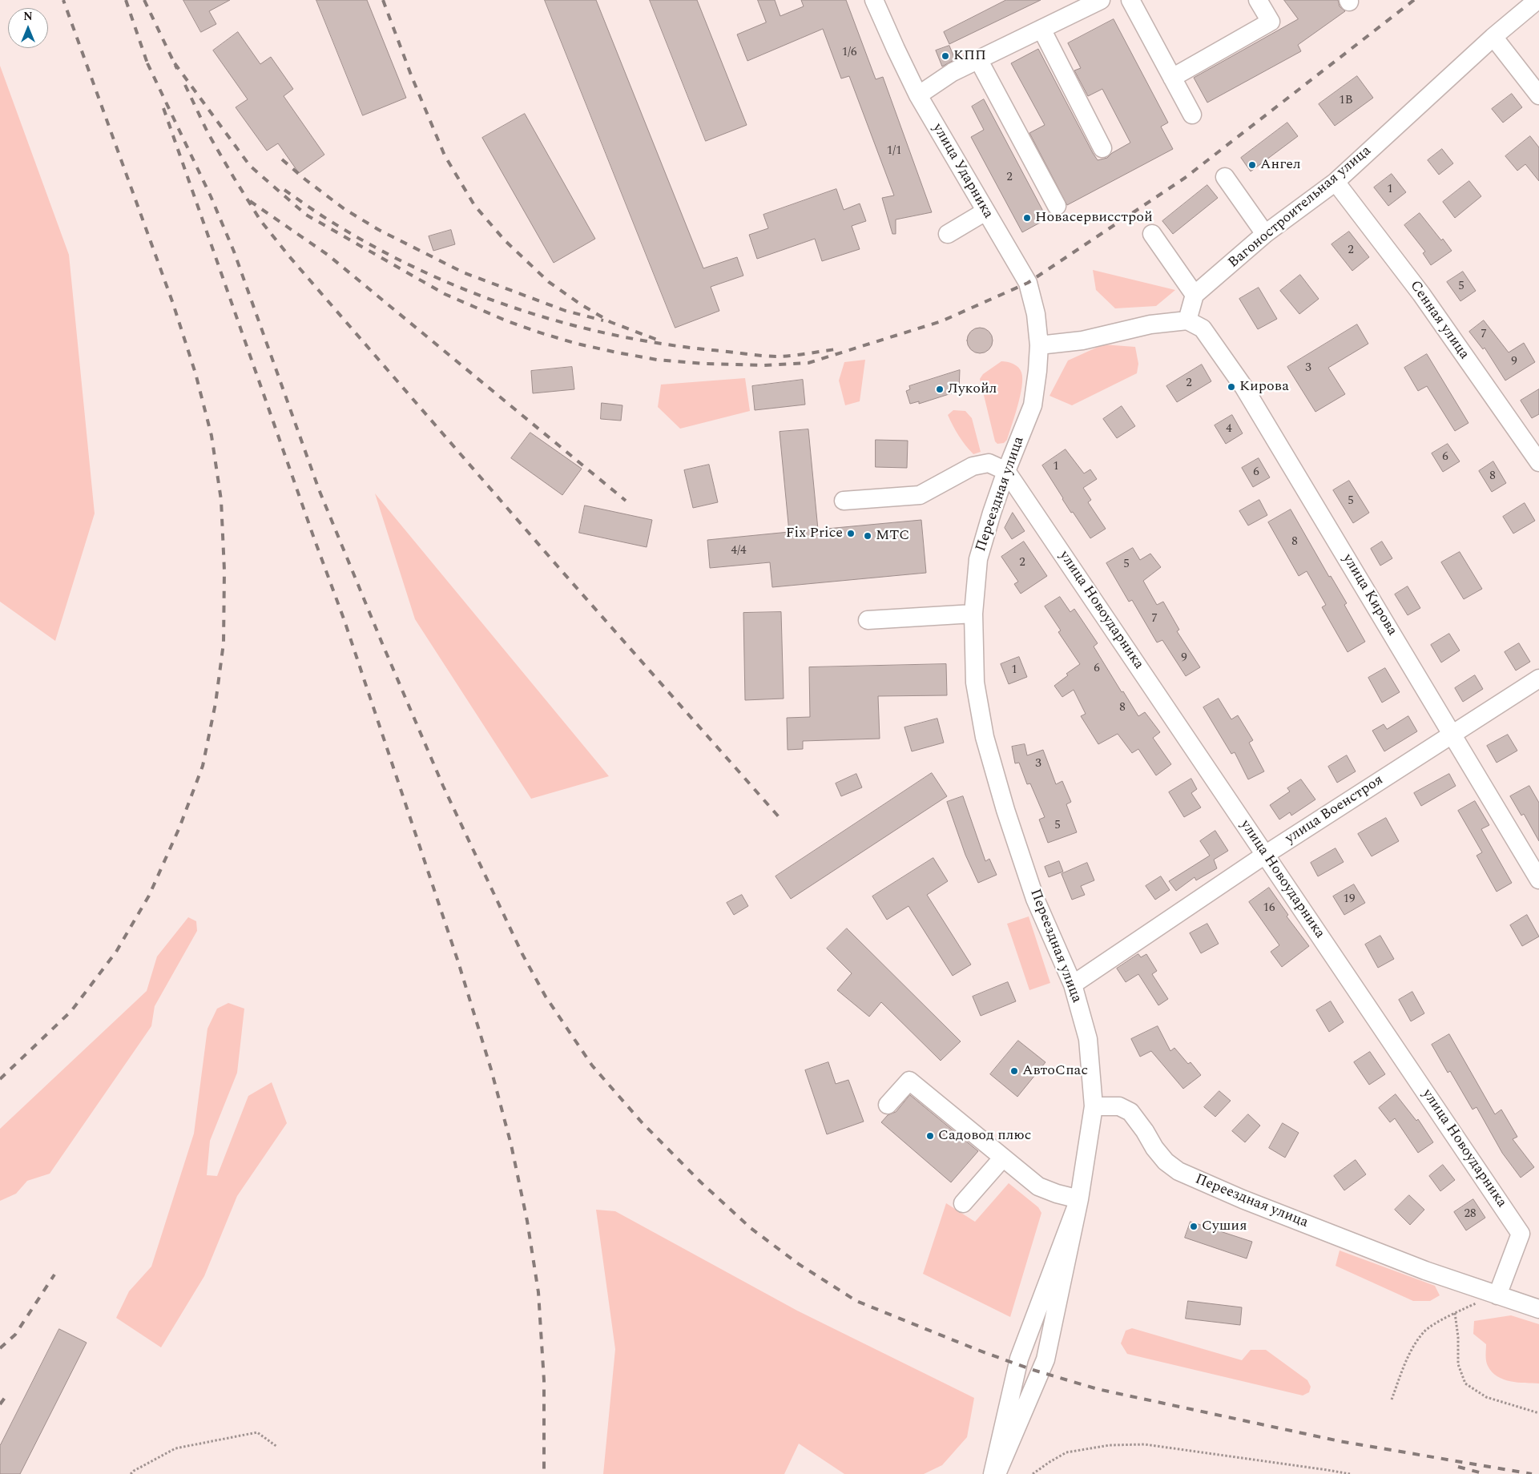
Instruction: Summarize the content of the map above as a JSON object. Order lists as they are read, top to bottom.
{
  "streets": {
    "street": [
      "улица Ударника",
      "Вагоностроительная улица",
      "Сенная улица",
      "Переездная улица",
      "улица Кирова",
      "улица Новоударника",
      "улица Военстроя"
    ]
  },
  "crossings": [
    ["улица Ударника", "Переездная улица"],
    ["Вагоностроительная улица", "Сенная улица"],
    ["Переездная улица", "улица Новоударника"],
    ["Переездная улица", "улица Военстроя"],
    ["улица Кирова", "улица Военстроя"],
    ["улица Новоударника", "улица Военстроя"]
  ],
  "places": [
    "КПП",
    "Ангел",
    "Новасервисстрой",
    "Кирова",
    "Лукойл",
    "Fix Price",
    "МТС",
    "АвтоСпас",
    "Садовод плюс",
    "Сушия"
  ],
  "house_numbers": [
    "1/6",
    "1В",
    "1/1",
    "2",
    "1",
    "2",
    "5",
    "7",
    "9",
    "3",
    "2",
    "4",
    "6",
    "1",
    "6",
    "8",
    "5",
    "8",
    "4/4",
    "2",
    "5",
    "7",
    "9",
    "6",
    "1",
    "8",
    "3",
    "5",
    "19",
    "16",
    "28"
  ],
  "north": "top"
}
